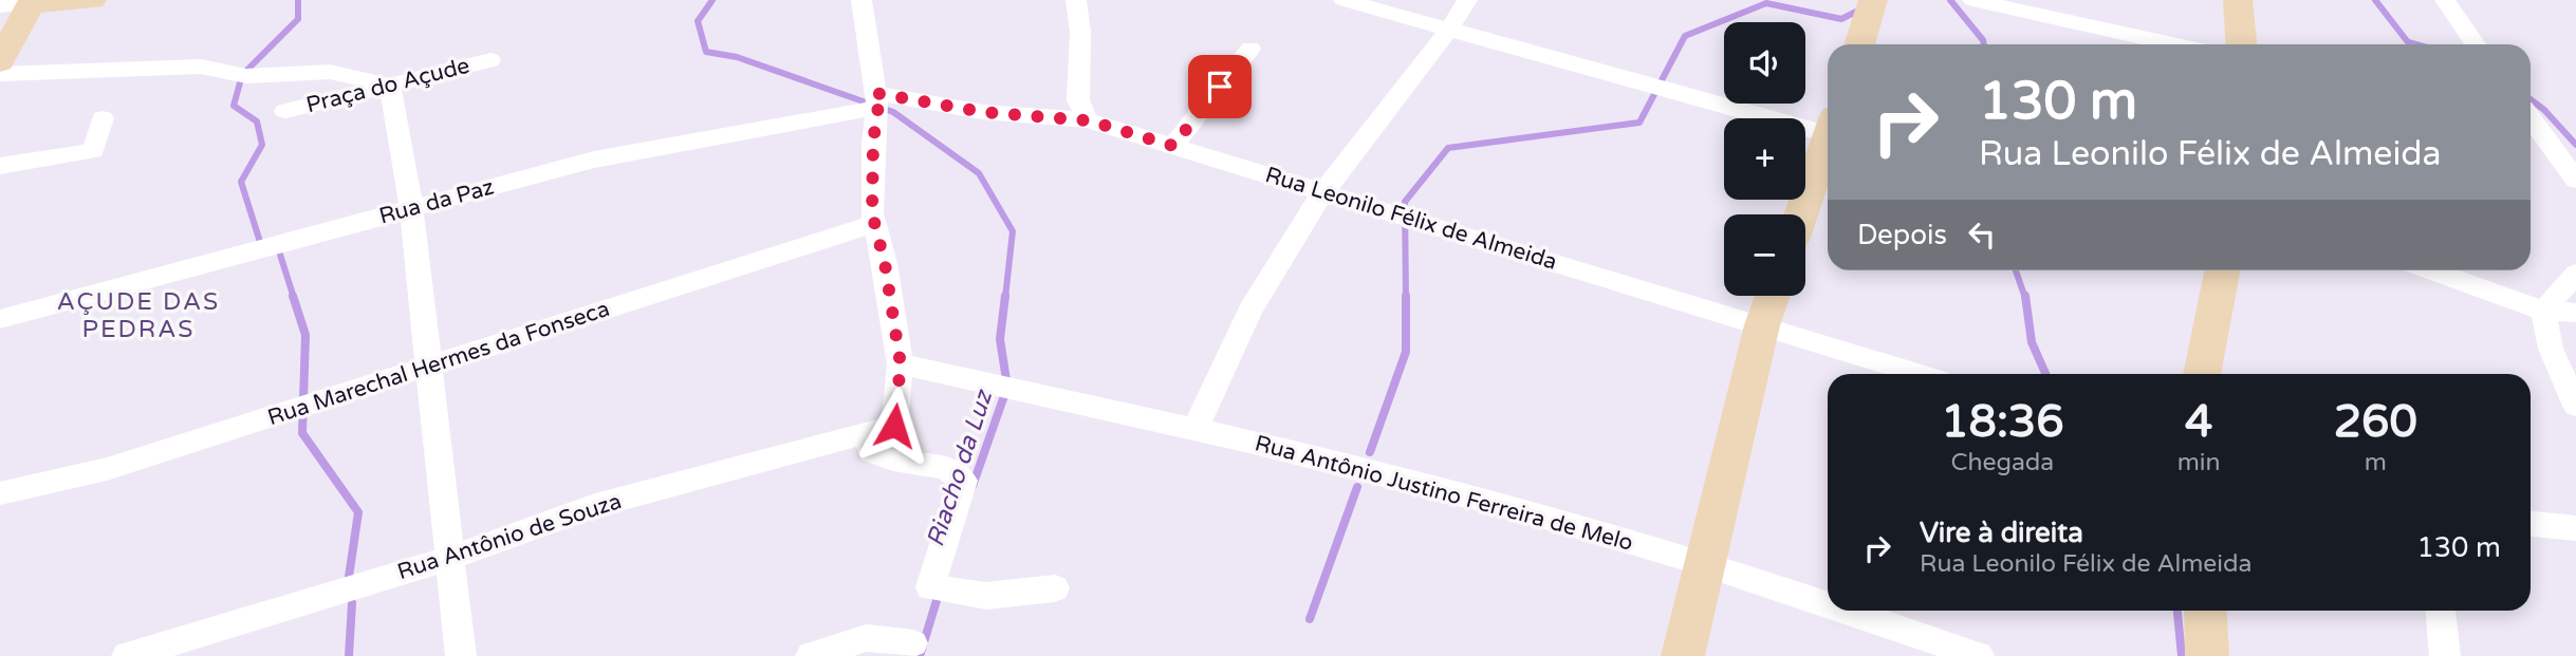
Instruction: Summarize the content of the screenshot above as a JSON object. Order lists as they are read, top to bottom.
{
  "streets": {
    "street": [
      "Praça do Açude",
      "Rua da Paz",
      "Rua Leonilo Félix de Almeida",
      "Rua Marechal Hermes da Fonseca",
      "Rua Antônio Justino Ferreira de Melo",
      "Rua Antônio de Souza"
    ]
  },
  "crossings": [
    ["Rua da Paz", "Rua Leonilo Félix de Almeida"]
  ],
  "districts": ["AÇUDE DAS PEDRAS"],
  "water": ["Riacho da Luz"],
  "page": {
    "map_buttons": ["+", "−"],
    "turn": ["130 m", "Rua Leonilo Félix de Almeida"],
    "then": "Depois",
    "eta": [
      "18:36",
      "Chegada",
      "4",
      "min",
      "260",
      "m"
    ],
    "list": [
      {
        "name": "Vire à direita",
        "note": "Rua Leonilo Félix de Almeida",
        "value": "130 m"
      }
    ]
  }
}
